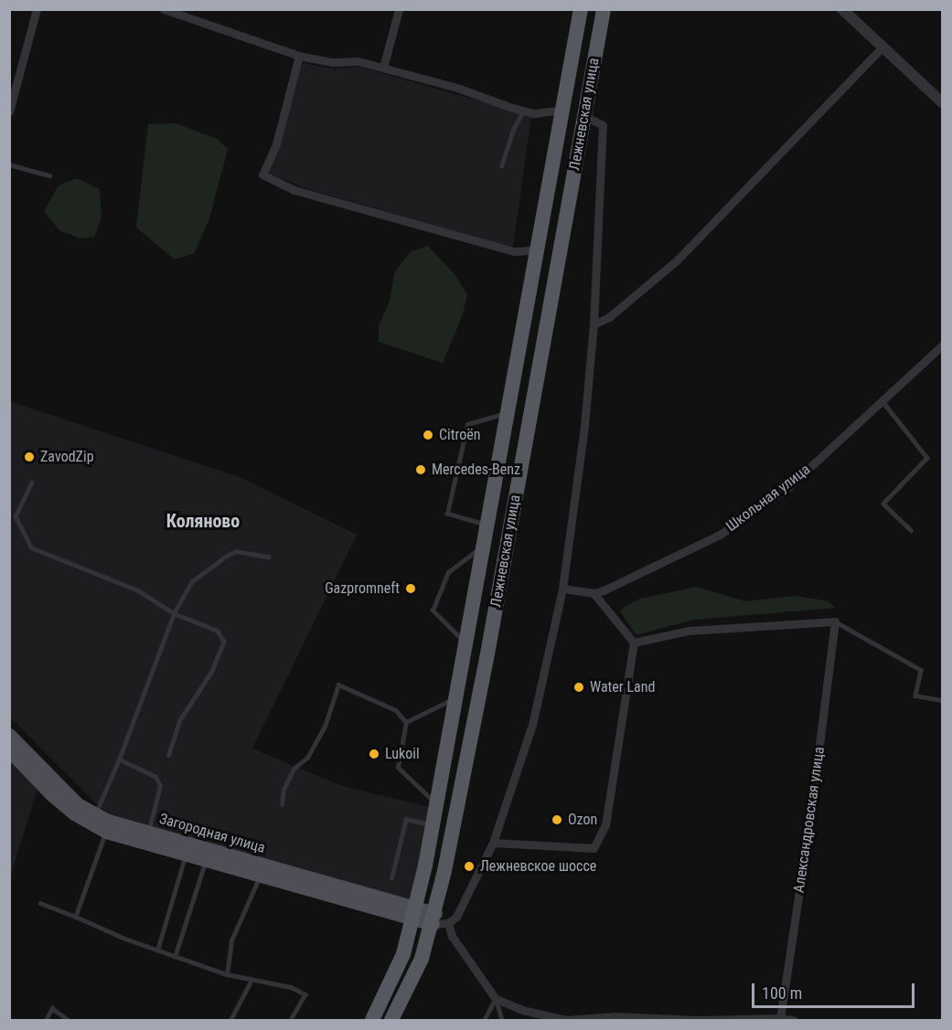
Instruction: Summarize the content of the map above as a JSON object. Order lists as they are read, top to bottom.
{
  "streets": {
    "highway": ["Лежневская улица"],
    "main road": ["Загородная улица"],
    "street": ["Школьная улица", "Александровская улица"]
  },
  "crossings": [
    ["Лежневская улица", "Загородная улица"]
  ],
  "districts": ["Коляново"],
  "places": [
    "Citroën",
    "ZavodZip",
    "Mercedes-Benz",
    "Gazpromneft",
    "Water Land",
    "Lukoil",
    "Ozon",
    "Лежневское шоссе"
  ],
  "scale_bar": "100 m"
}
